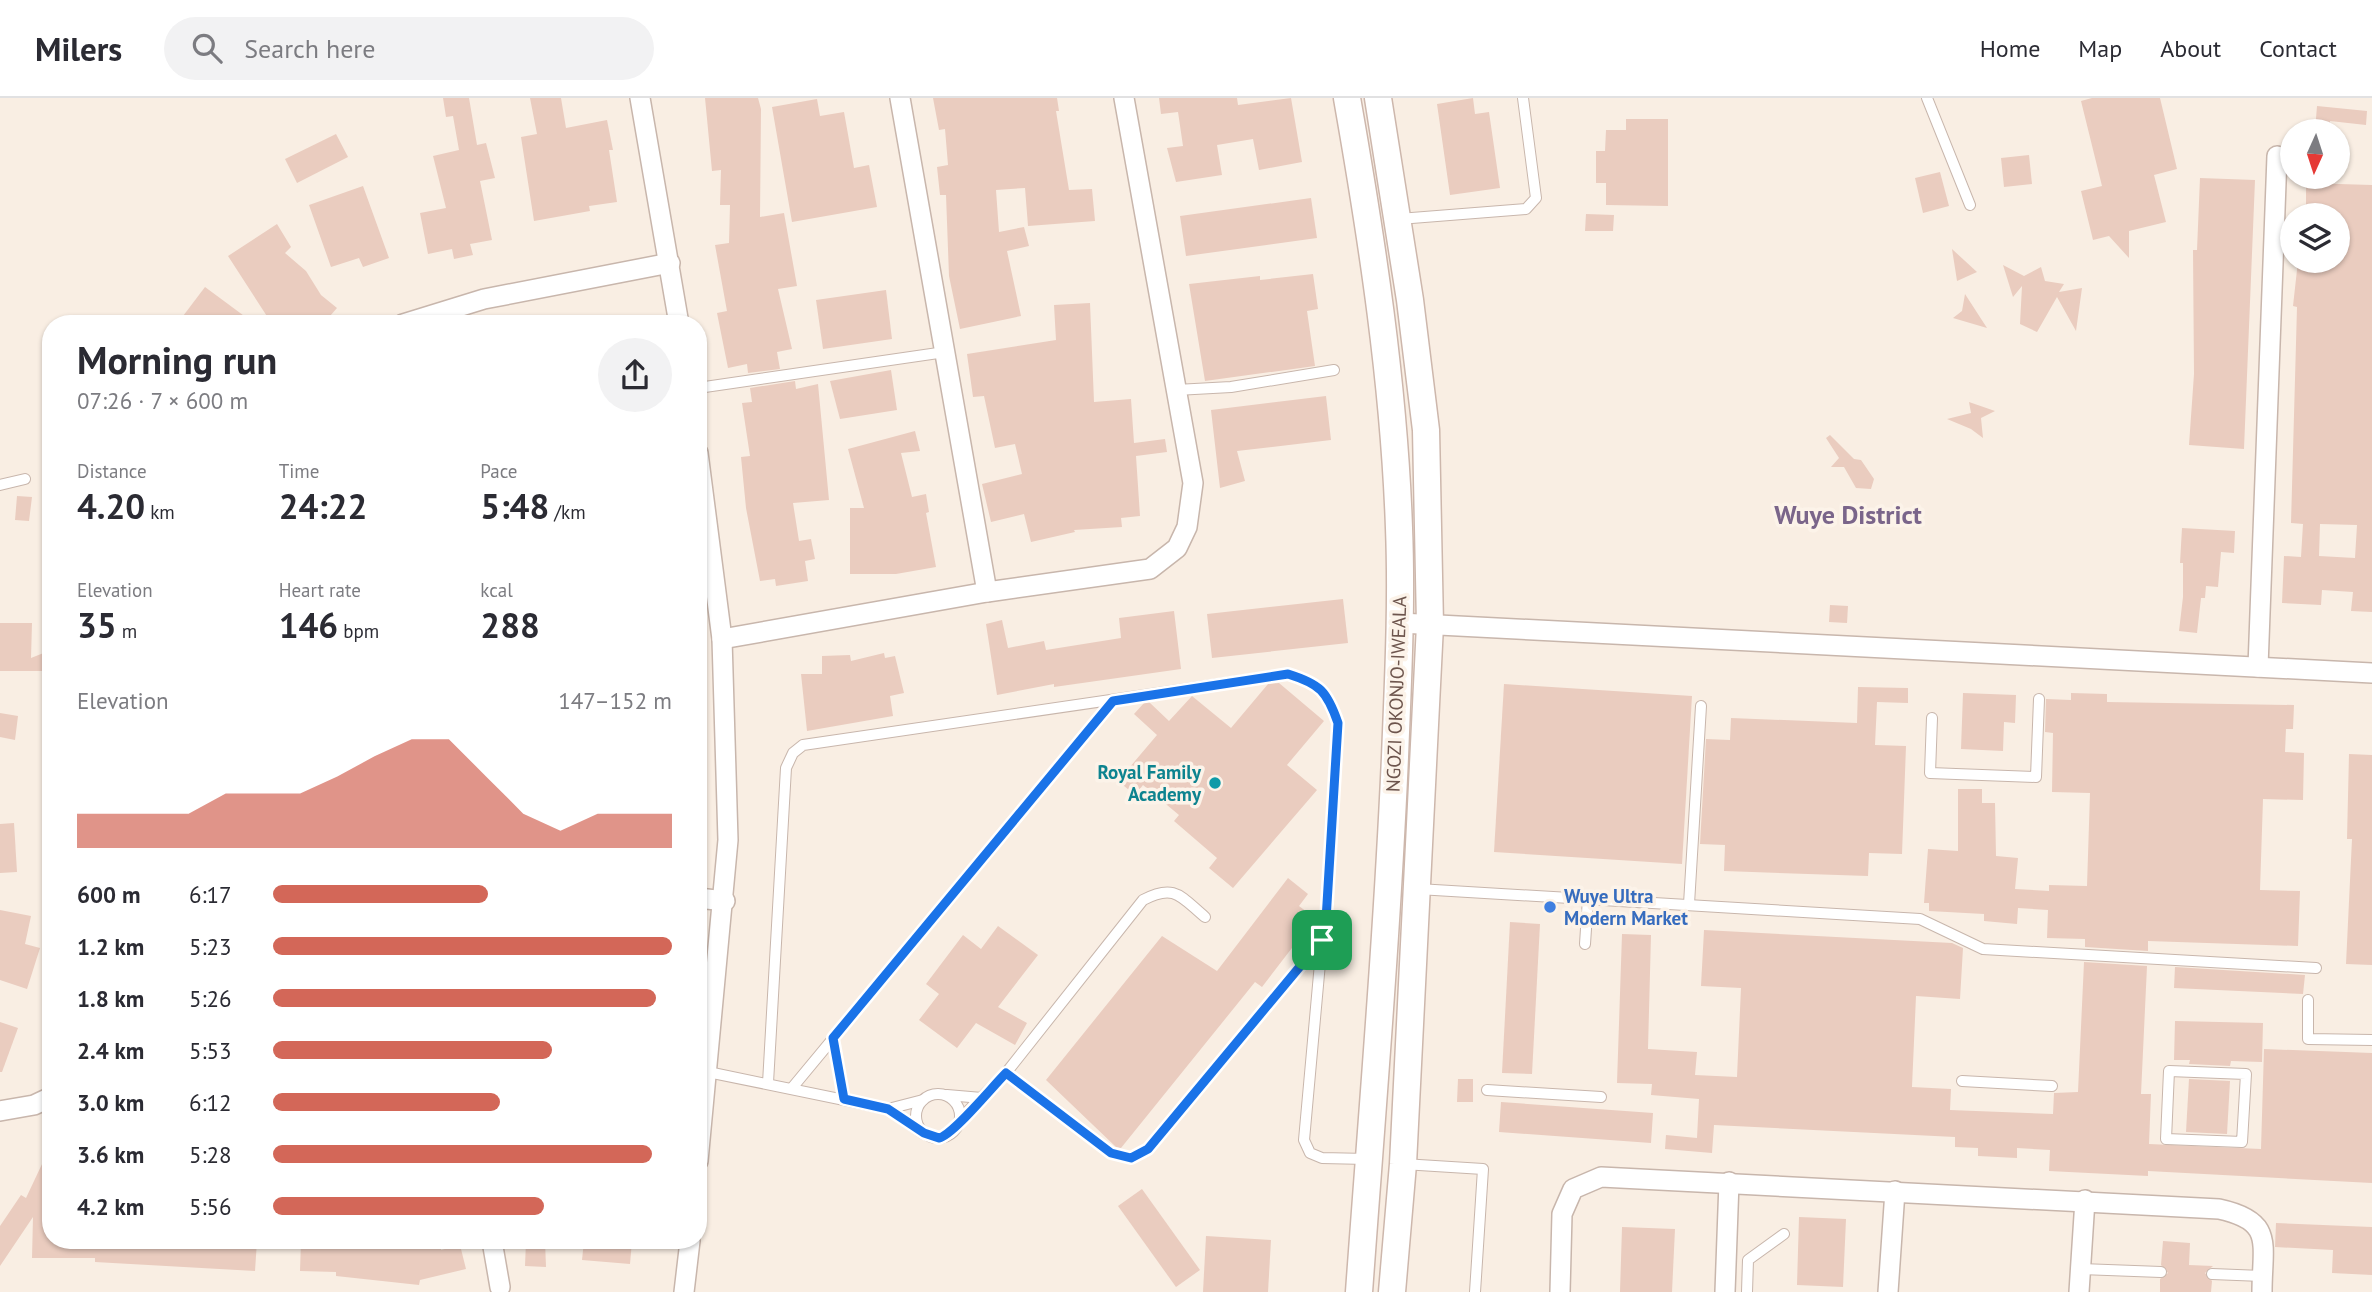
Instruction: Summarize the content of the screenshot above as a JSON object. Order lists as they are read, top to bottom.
{
  "streets": {
    "street": ["NGOZI OKONJO-IWEALA"]
  },
  "districts": ["Wuye District"],
  "places": ["Royal Family Academy", "Wuye Ultra Modern Market"],
  "north": "bottom",
  "page": {
    "header": "Milers",
    "search": "Search here",
    "nav": [
      "Home",
      "Map",
      "About",
      "Contact"
    ],
    "heading": ["Morning run", "07:26 · 7 × 600 m"],
    "stats": [
      ["Distance", "4.20 km"],
      ["Time", "24:22"],
      ["Pace", "5:48 /km"],
      ["Elevation", "35 m"],
      ["Heart rate", "146 bpm"],
      ["kcal", "288"]
    ],
    "chart": ["Elevation", "147–152 m"],
    "list": [
      {
        "name": "600 m",
        "note": "6:17"
      },
      {
        "name": "1.2 km",
        "note": "5:23"
      },
      {
        "name": "1.8 km",
        "note": "5:26"
      },
      {
        "name": "2.4 km",
        "note": "5:53"
      },
      {
        "name": "3.0 km",
        "note": "6:12"
      },
      {
        "name": "3.6 km",
        "note": "5:28"
      },
      {
        "name": "4.2 km",
        "note": "5:56"
      }
    ]
  }
}
